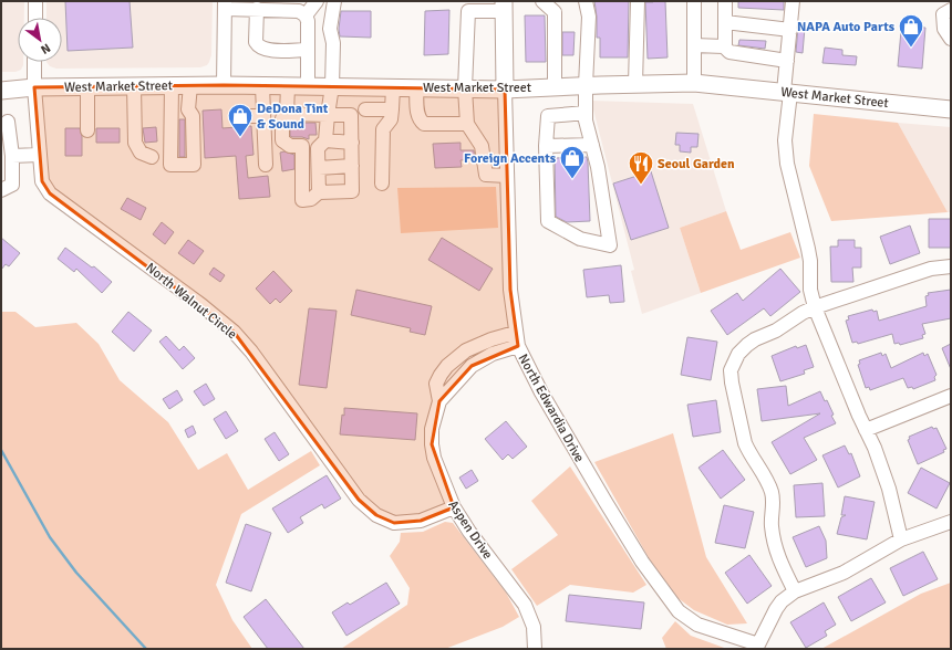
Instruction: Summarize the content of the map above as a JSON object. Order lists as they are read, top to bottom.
{
  "streets": {
    "main road": ["West Market Street"],
    "street": ["North Walnut Circle", "North Edwardia Drive", "Aspen Drive"]
  },
  "crossings": [
    ["West Market Street", "North Walnut Circle"],
    ["West Market Street", "North Edwardia Drive"],
    ["North Walnut Circle", "Aspen Drive"],
    ["North Edwardia Drive", "Aspen Drive"]
  ],
  "places": {
    "shop": ["NAPA Auto Parts", "DeDona Tint & Sound", "Foreign Accents"],
    "restaurant": ["Seoul Garden"]
  },
  "north": "bottom right"
}
